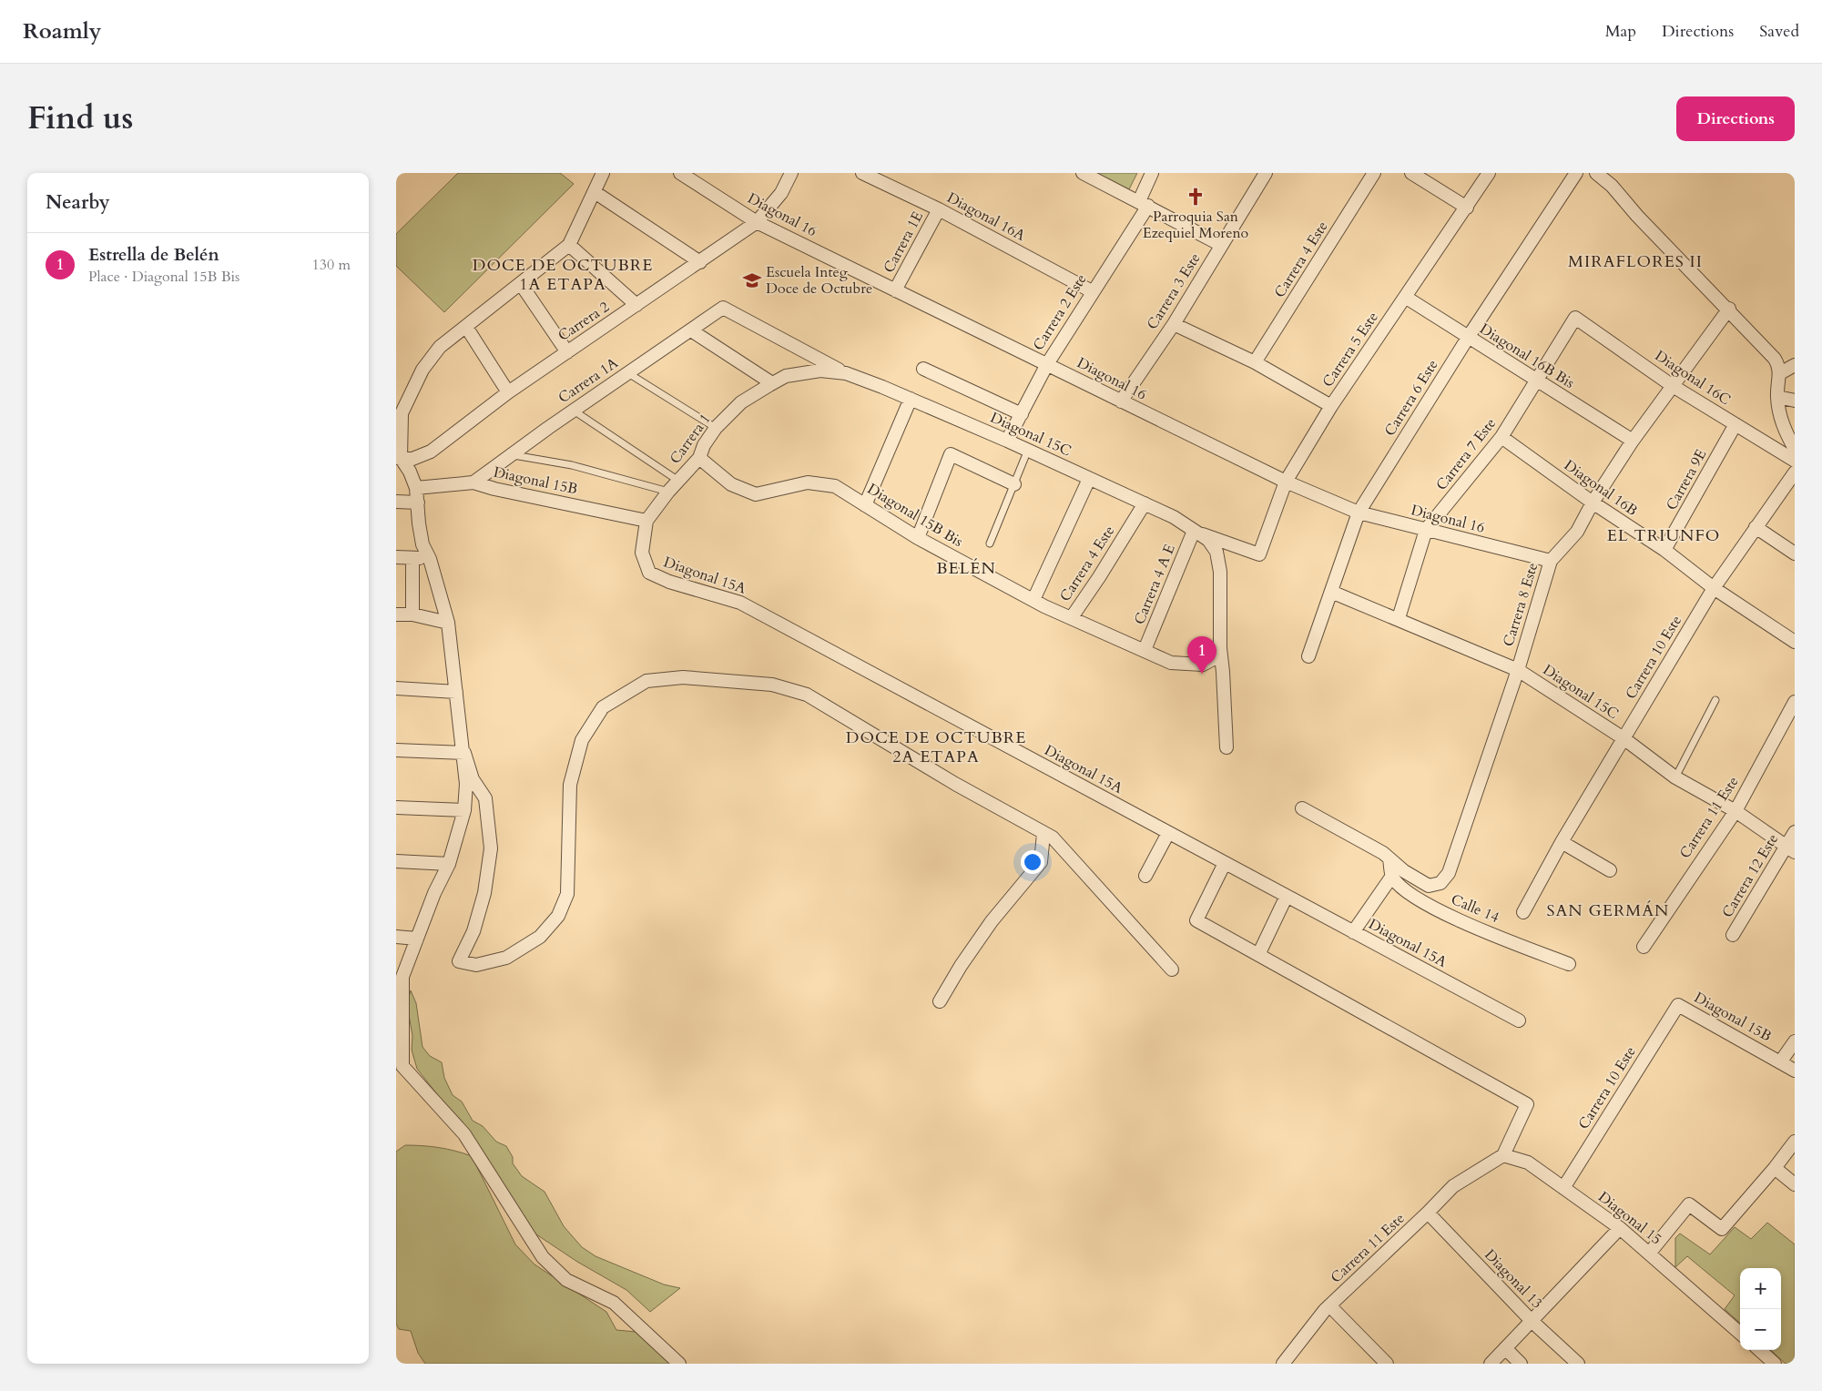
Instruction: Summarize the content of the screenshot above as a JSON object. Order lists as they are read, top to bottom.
{
  "streets": {
    "street": [
      "Diagonal 16",
      "Diagonal 16A",
      "Carrera 1E",
      "Carrera 4 Este",
      "Carrera 3 Este",
      "Carrera 2 Este",
      "Carrera 2",
      "Carrera 5 Este",
      "Diagonal 16B Bis",
      "Diagonal 16C",
      "Carrera 1A",
      "Carrera 6 Este",
      "Diagonal 15C",
      "Carrera 1",
      "Carrera 7 Este",
      "Carrera 9E",
      "Diagonal 15B",
      "Diagonal 16B",
      "Diagonal 15B Bis",
      "Diagonal 15A",
      "Carrera 4 A E",
      "Carrera 8 Este",
      "Carrera 10 Este",
      "Carrera 11 Este",
      "Carrera 12 Este",
      "Calle 14",
      "Diagonal 15",
      "Diagonal 13"
    ]
  },
  "crossings": [
    ["Diagonal 16", "Carrera 1E"],
    ["Diagonal 16", "Carrera 3 Este"],
    ["Diagonal 16", "Carrera 2 Este"],
    ["Diagonal 16", "Carrera 2"],
    ["Diagonal 16", "Carrera 5 Este"],
    ["Diagonal 16", "Carrera 6 Este"],
    ["Diagonal 16", "Carrera 7 Este"],
    ["Diagonal 16", "Carrera 8 Este"],
    ["Diagonal 16A", "Carrera 1E"],
    ["Diagonal 16A", "Carrera 2 Este"],
    ["Carrera 4 Este", "Diagonal 15C"],
    ["Carrera 4 Este", "Diagonal 15B Bis"],
    ["Carrera 2 Este", "Diagonal 15C"],
    ["Carrera 5 Este", "Diagonal 16B Bis"],
    ["Carrera 5 Este", "Diagonal 15C"],
    ["Diagonal 16B Bis", "Carrera 6 Este"],
    ["Diagonal 16B Bis", "Carrera 7 Este"],
    ["Diagonal 16B Bis", "Carrera 8 Este"],
    ["Diagonal 16C", "Carrera 7 Este"],
    ["Diagonal 16C", "Carrera 9E"],
    ["Diagonal 16C", "Carrera 8 Este"],
    ["Carrera 1A", "Diagonal 15C"],
    ["Carrera 1A", "Diagonal 15B"],
    ["Carrera 6 Este", "Diagonal 15C"],
    ["Diagonal 15C", "Carrera 1"],
    ["Diagonal 15C", "Carrera 7 Este"],
    ["Diagonal 15C", "Diagonal 15B Bis"],
    ["Diagonal 15C", "Carrera 4 A E"],
    ["Diagonal 15C", "Carrera 8 Este"],
    ["Diagonal 15C", "Carrera 10 Este"],
    ["Diagonal 15C", "Carrera 11 Este"],
    ["Diagonal 15C", "Carrera 12 Este"],
    ["Carrera 1", "Diagonal 15B"],
    ["Carrera 1", "Diagonal 15B Bis"],
    ["Carrera 1", "Diagonal 15A"],
    ["Carrera 7 Este", "Diagonal 16B"],
    ["Carrera 9E", "Diagonal 16B"],
    ["Diagonal 15B", "Diagonal 15A"],
    ["Diagonal 15B", "Carrera 10 Este"],
    ["Diagonal 16B", "Carrera 8 Este"],
    ["Diagonal 16B", "Carrera 10 Este"],
    ["Diagonal 15B Bis", "Carrera 4 A E"],
    ["Carrera 10 Este", "Diagonal 15"],
    ["Carrera 11 Este", "Diagonal 15"],
    ["Carrera 11 Este", "Diagonal 13"]
  ],
  "districts": [
    "MIRAFLORES II",
    "DOCE DE OCTUBRE 1A ETAPA",
    "EL TRIUNFO",
    "BELÉN",
    "DOCE DE OCTUBRE 2A ETAPA",
    "SAN GERMÁN"
  ],
  "places": {
    "church": ["Parroquia San Ezequiel Moreno"],
    "school or university": ["Escuela Integ Doce de Octubre"]
  },
  "page": {
    "header": "Roamly",
    "nav": ["Map", "Directions", "Saved"],
    "title": "Find us",
    "buttons": "Directions",
    "heading": "Nearby",
    "list": [
      {
        "mark": "1",
        "name": "Estrella de Belén",
        "note": "Place · Diagonal 15B Bis",
        "value": "130 m"
      }
    ],
    "pins": "1",
    "map_buttons": ["+", "−"]
  }
}
